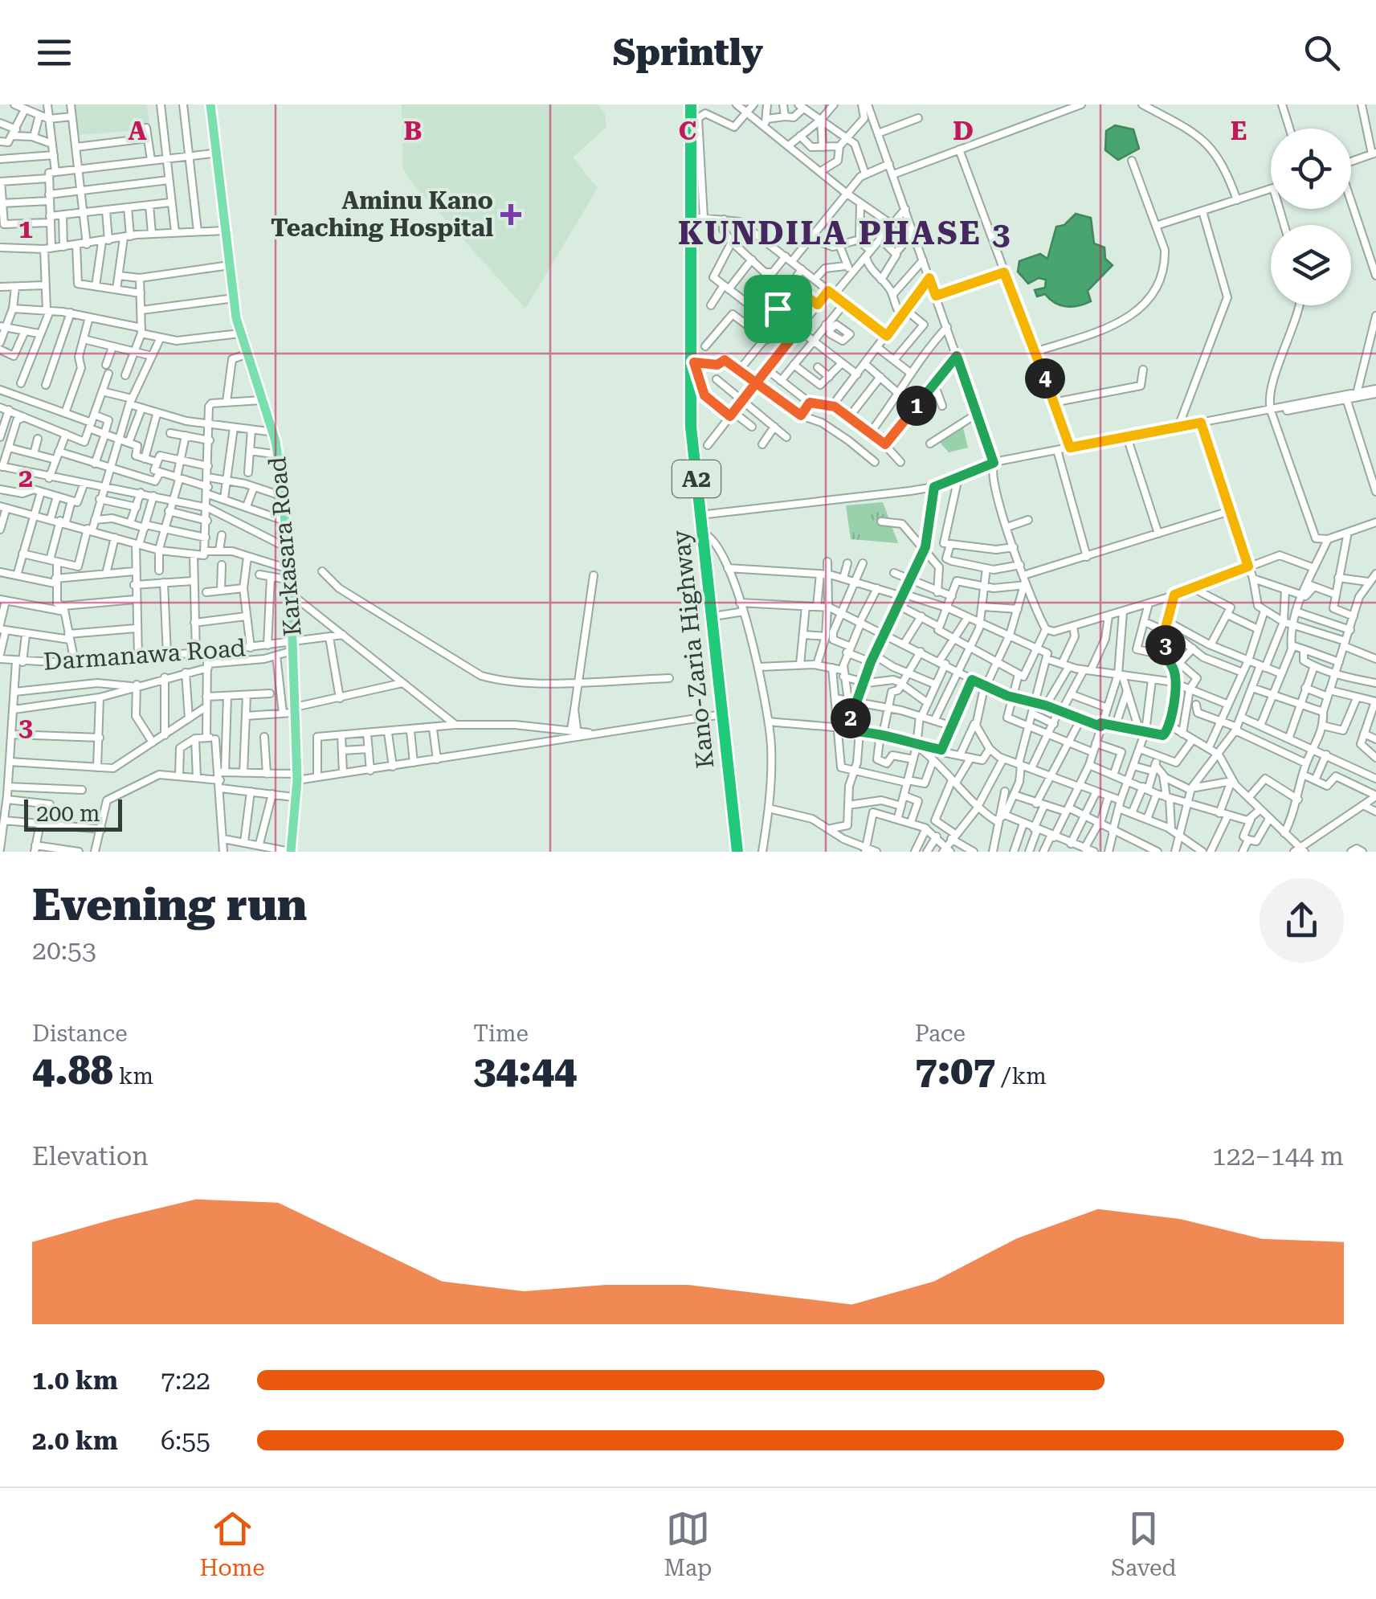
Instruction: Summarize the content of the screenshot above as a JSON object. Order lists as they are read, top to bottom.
{
  "streets": {
    "highway": ["A2", "Kano-Zaria Highway"],
    "main road": ["Karkasara Road"],
    "street": ["Darmanawa Road"]
  },
  "crossings": [
    ["Karkasara Road", "Darmanawa Road"]
  ],
  "districts": ["KUNDILA PHASE 3"],
  "places": {
    "health": ["Aminu Kano Teaching Hospital"]
  },
  "scale_bar": "200 m",
  "page": {
    "header": "Sprintly",
    "pins": [
      "4",
      "1",
      "3",
      "2"
    ],
    "scale": "200 m",
    "heading": ["Evening run", "20:53"],
    "stats": [
      ["Distance", "4.88 km"],
      ["Time", "34:44"],
      ["Pace", "7:07 /km"]
    ],
    "chart": ["Elevation", "122–144 m"],
    "list": [
      {
        "name": "1.0 km",
        "note": "7:22"
      },
      {
        "name": "2.0 km",
        "note": "6:55"
      }
    ],
    "tabs": ["Home", "Map", "Saved"]
  },
  "grid": {
    "columns": [
      "A",
      "B",
      "C",
      "D",
      "E"
    ],
    "rows": ["1", "2", "3"]
  }
}
